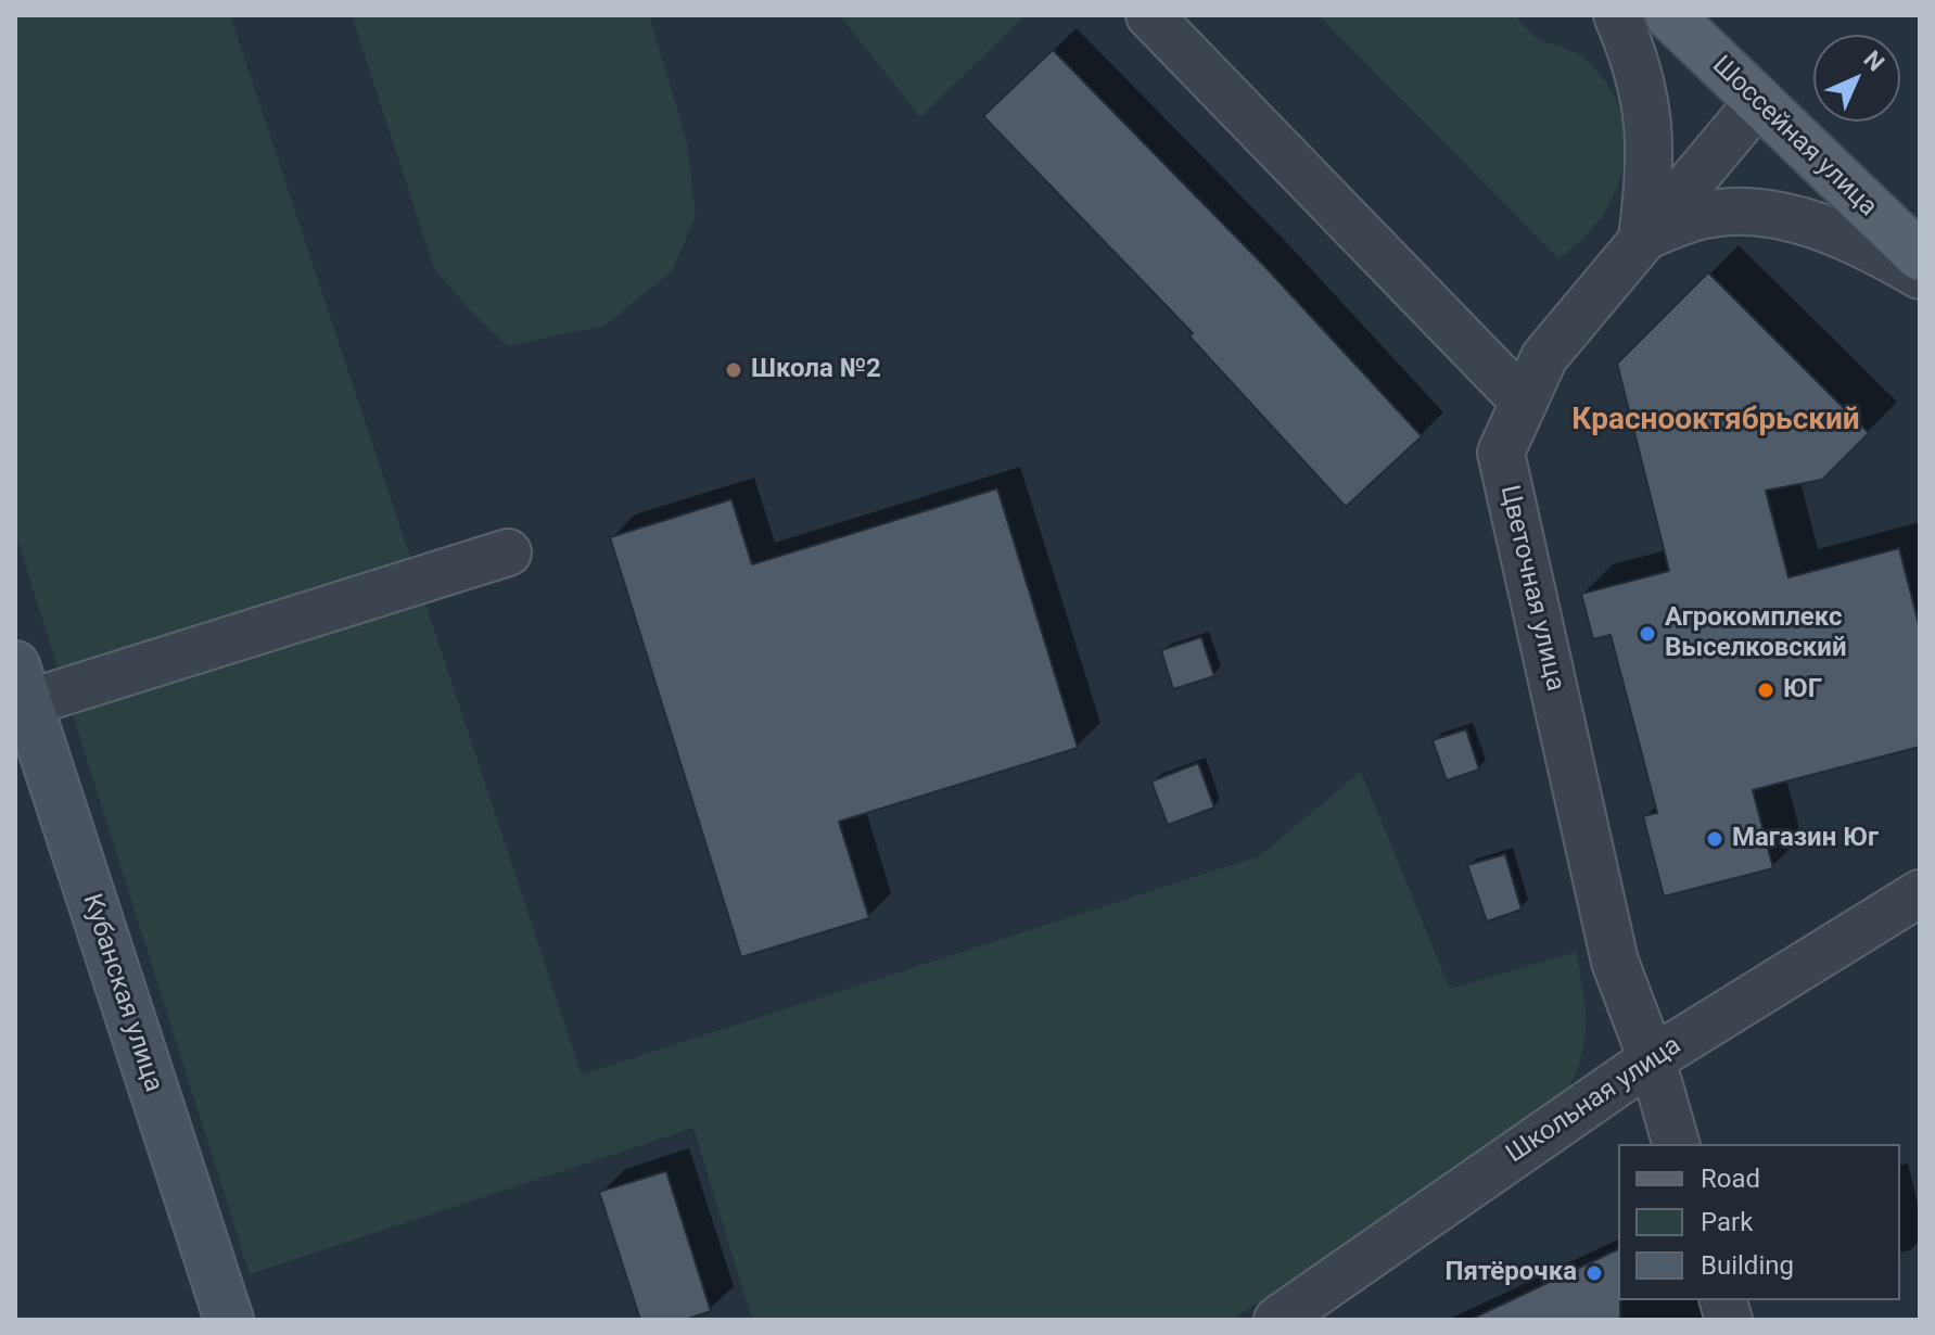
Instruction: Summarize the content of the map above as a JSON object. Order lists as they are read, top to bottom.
{
  "streets": {
    "main road": ["Шоссейная улица", "Кубанская улица"],
    "street": ["Цветочная улица", "Школьная улица"]
  },
  "crossings": [
    ["Шоссейная улица", "Цветочная улица"],
    ["Цветочная улица", "Школьная улица"]
  ],
  "districts": ["Краснооктябрьский"],
  "places": [
    "Школа №2",
    "Агрокомплекс Выселковский",
    "ЮГ",
    "Магазин Юг",
    "Пятёрочка"
  ],
  "legend": ["Road", "Park", "Building"],
  "north": "top right"
}
